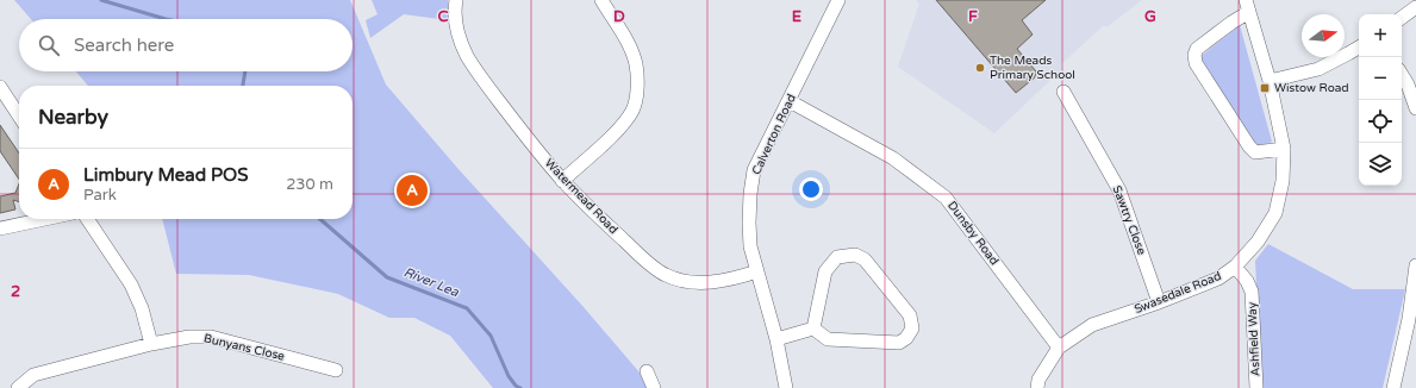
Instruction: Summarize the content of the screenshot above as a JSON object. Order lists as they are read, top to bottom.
{
  "streets": {
    "street": [
      "Calverton Road",
      "Watermead Road",
      "Sawtry Close",
      "Dunsby Road",
      "Swasedale Road",
      "Ashfield Way",
      "Bunyans Close"
    ]
  },
  "crossings": [
    ["Calverton Road", "Watermead Road"],
    ["Calverton Road", "Dunsby Road"],
    ["Sawtry Close", "Swasedale Road"],
    ["Dunsby Road", "Swasedale Road"],
    ["Swasedale Road", "Ashfield Way"]
  ],
  "water": ["River Lea"],
  "places": {
    "other": ["The Meads Primary School"],
    "transit": ["Wistow Road"]
  },
  "north": "right",
  "page": {
    "map_buttons": ["+", "−"],
    "search": "Search here",
    "heading": "Nearby",
    "list": [
      {
        "mark": "A",
        "name": "Limbury Mead POS",
        "note": "Park",
        "value": "230 m"
      }
    ],
    "pins": "A"
  },
  "grid": {
    "columns": [
      "C",
      "D",
      "E",
      "F",
      "G"
    ],
    "rows": ["2"]
  }
}
